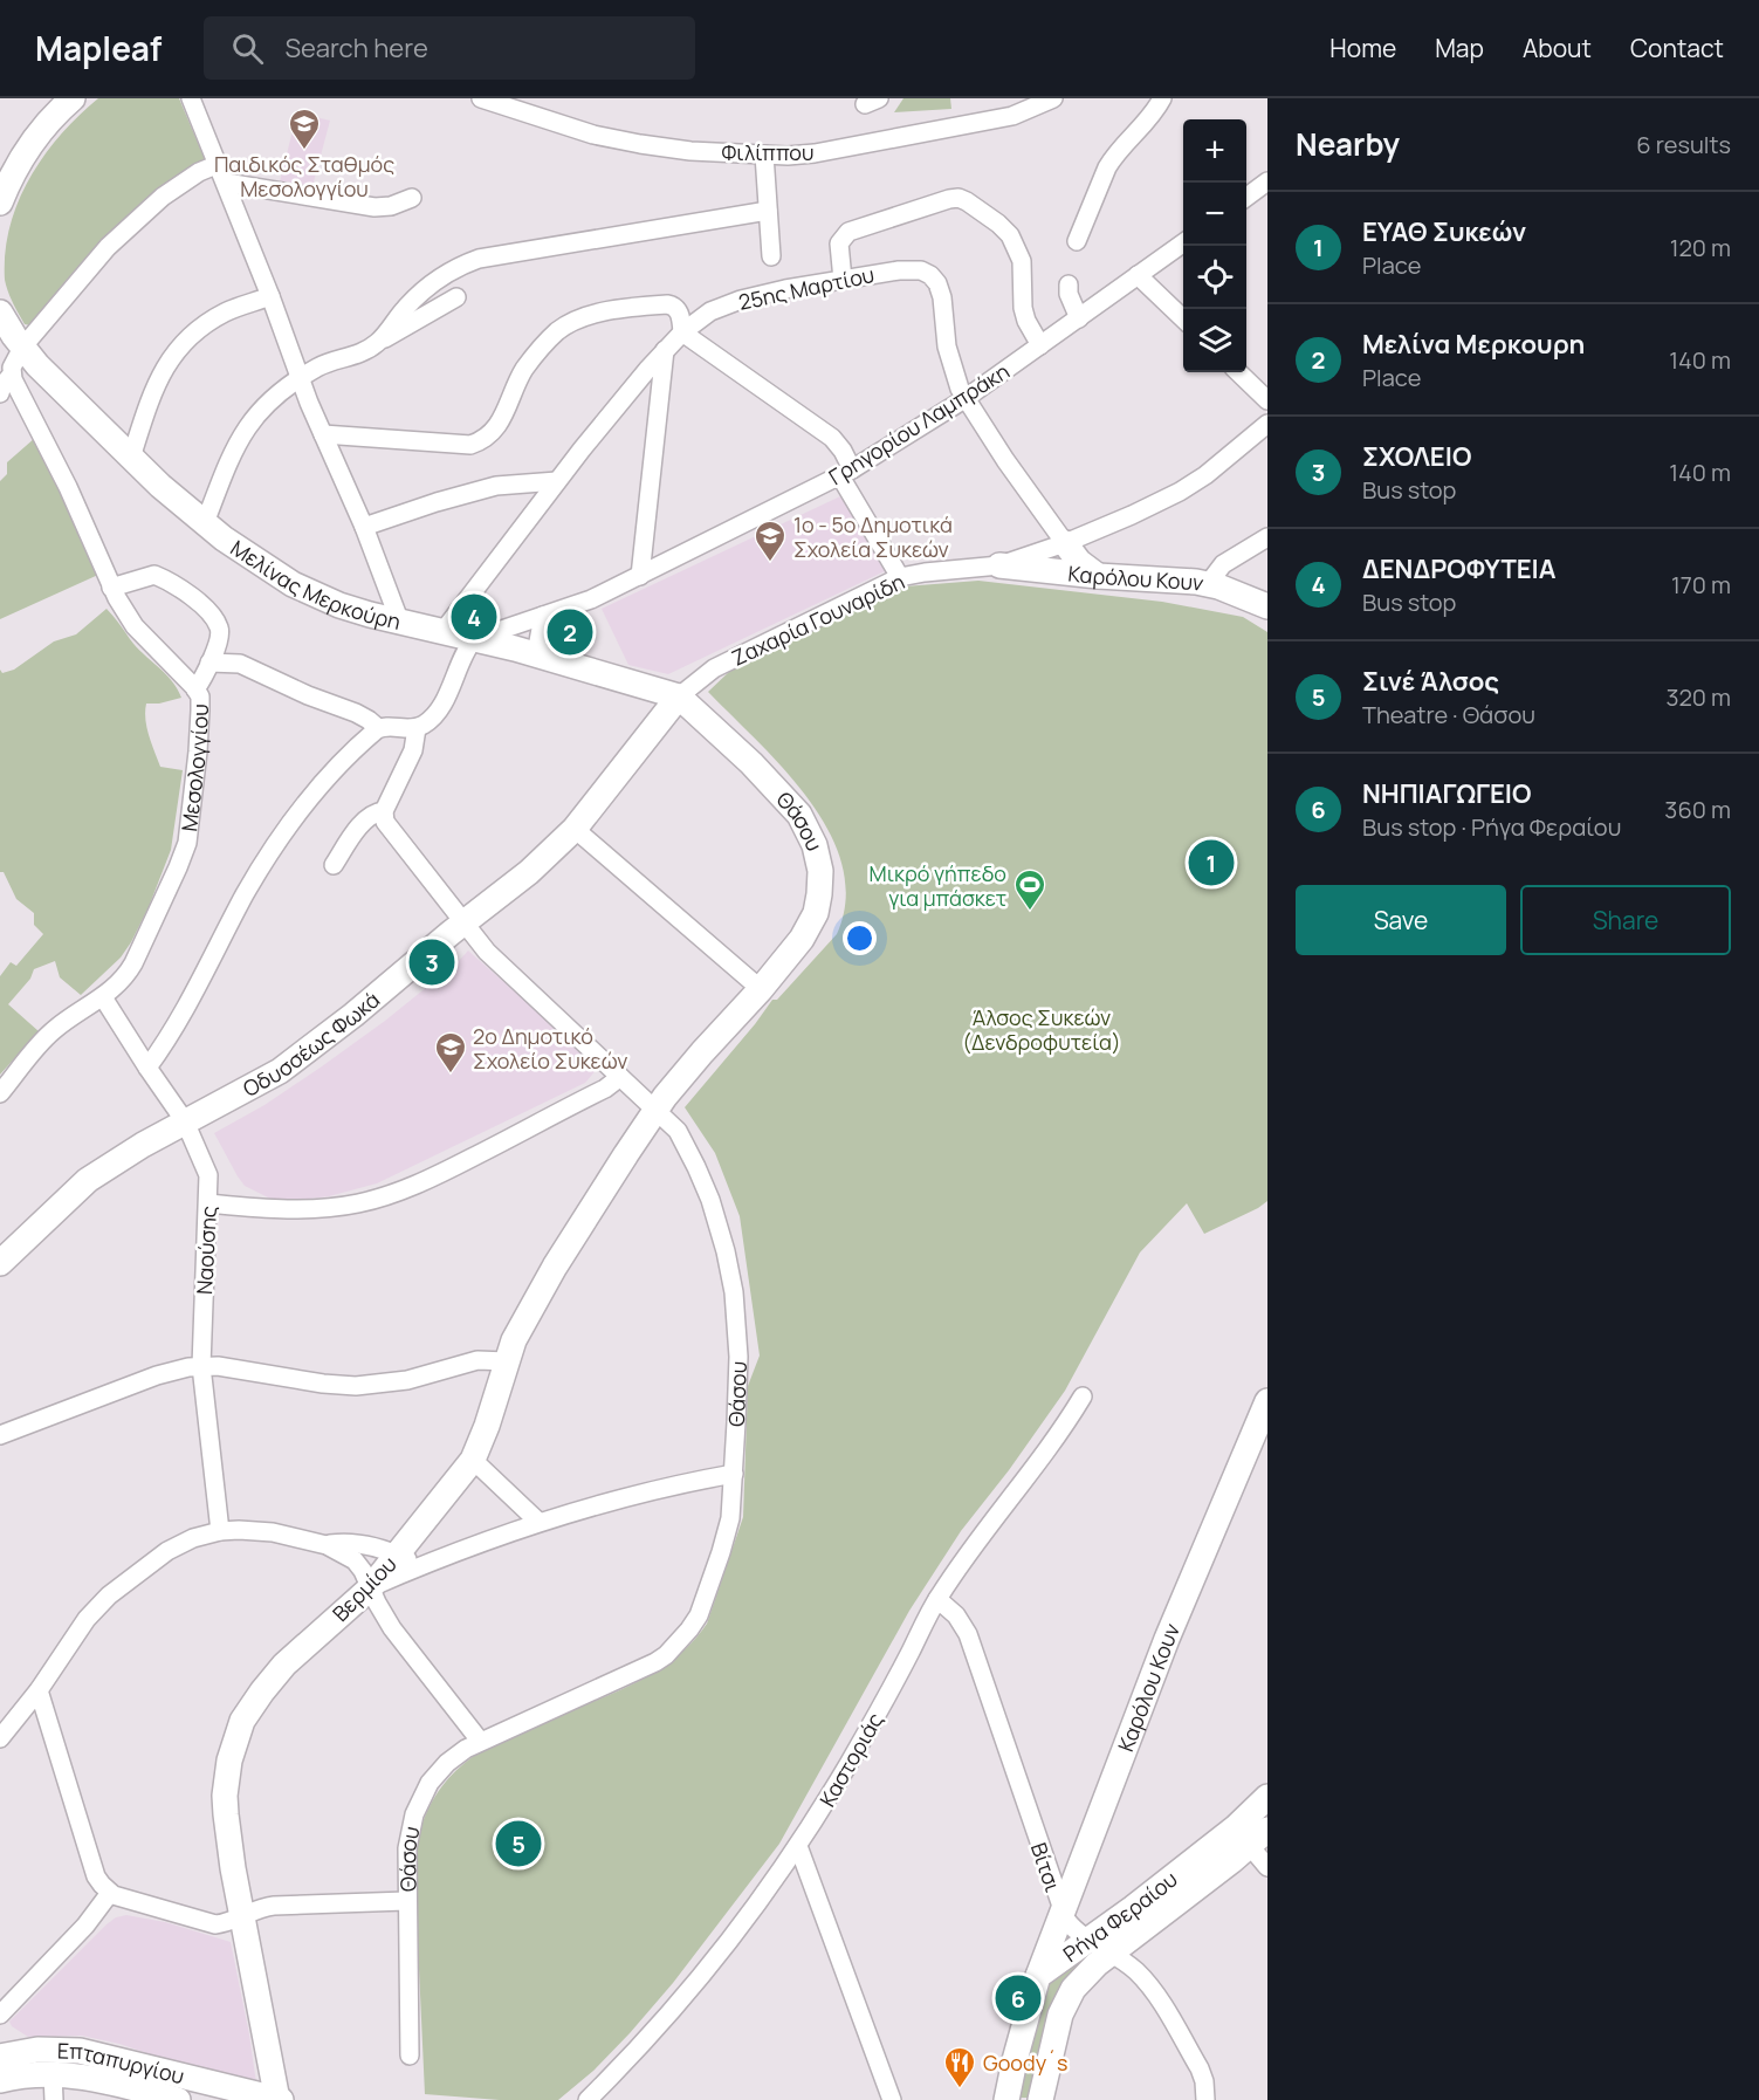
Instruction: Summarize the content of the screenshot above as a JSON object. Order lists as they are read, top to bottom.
{
  "streets": {
    "street": [
      "Φιλίππου",
      "25ης Μαρτίου",
      "Γρηγορίου Λαμπράκη",
      "Καρόλου Κουν",
      "Μελίνας Μερκούρη",
      "Ζαχαρία Γουναρίδη",
      "Μεσολογγίου",
      "Θάσου",
      "Οδυσσέως Φωκά",
      "Ναούσης",
      "Βερμίου",
      "Καστοριάς",
      "Βίτσι",
      "Ρήγα Φεραίου",
      "Επταπυργίου"
    ]
  },
  "crossings": [
    ["25ης Μαρτίου", "Γρηγορίου Λαμπράκη"],
    ["25ης Μαρτίου", "Μελίνας Μερκούρη"],
    ["25ης Μαρτίου", "Ζαχαρία Γουναρίδη"],
    ["Γρηγορίου Λαμπράκη", "Μελίνας Μερκούρη"],
    ["Καρόλου Κουν", "Ζαχαρία Γουναρίδη"],
    ["Καρόλου Κουν", "Βίτσι"],
    ["Καρόλου Κουν", "Ρήγα Φεραίου"],
    ["Μελίνας Μερκούρη", "Ζαχαρία Γουναρίδη"],
    ["Μελίνας Μερκούρη", "Θάσου"],
    ["Μελίνας Μερκούρη", "Οδυσσέως Φωκά"],
    ["Ζαχαρία Γουναρίδη", "Θάσου"],
    ["Ζαχαρία Γουναρίδη", "Οδυσσέως Φωκά"],
    ["Μεσολογγίου", "Ναούσης"],
    ["Θάσου", "Οδυσσέως Φωκά"],
    ["Θάσου", "Βερμίου"],
    ["Οδυσσέως Φωκά", "Ναούσης"],
    ["Βερμίου", "Επταπυργίου"],
    ["Καστοριάς", "Βίτσι"],
    ["Βίτσι", "Ρήγα Φεραίου"]
  ],
  "parks": ["Άλσος Συκεών (Δενδροφυτεία)"],
  "places": {
    "school or university": ["Παιδικός Σταθμός Μεσολογγίου", "1ο - 5ο Δημοτικά Σχολεία Συκεών", "2ο Δημοτικό Σχολείο Συκεών"],
    "sports": ["Μικρό γήπεδο για μπάσκετ"],
    "restaurant": ["Goody´s"]
  },
  "page": {
    "header": "Mapleaf",
    "search": "Search here",
    "nav": [
      "Home",
      "Map",
      "About",
      "Contact"
    ],
    "heading": ["Nearby", "6 results"],
    "map_buttons": ["+", "−"],
    "list": [
      {
        "mark": "1",
        "name": "ΕΥΑΘ Συκεών",
        "note": "Place",
        "value": "120 m"
      },
      {
        "mark": "2",
        "name": "Μελίνα Μερκουρη",
        "note": "Place",
        "value": "140 m"
      },
      {
        "mark": "3",
        "name": "ΣΧΟΛΕΙΟ",
        "note": "Bus stop",
        "value": "140 m"
      },
      {
        "mark": "4",
        "name": "ΔΕΝΔΡΟΦΥΤΕΙΑ",
        "note": "Bus stop",
        "value": "170 m"
      },
      {
        "mark": "5",
        "name": "Σινέ Άλσος",
        "note": "Theatre · Θάσου",
        "value": "320 m"
      },
      {
        "mark": "6",
        "name": "ΝΗΠΙΑΓΩΓΕΙΟ",
        "note": "Bus stop · Ρήγα Φεραίου",
        "value": "360 m"
      }
    ],
    "pins": [
      "4",
      "2",
      "1",
      "3",
      "5",
      "6"
    ],
    "buttons": ["Save", "Share"]
  }
}
